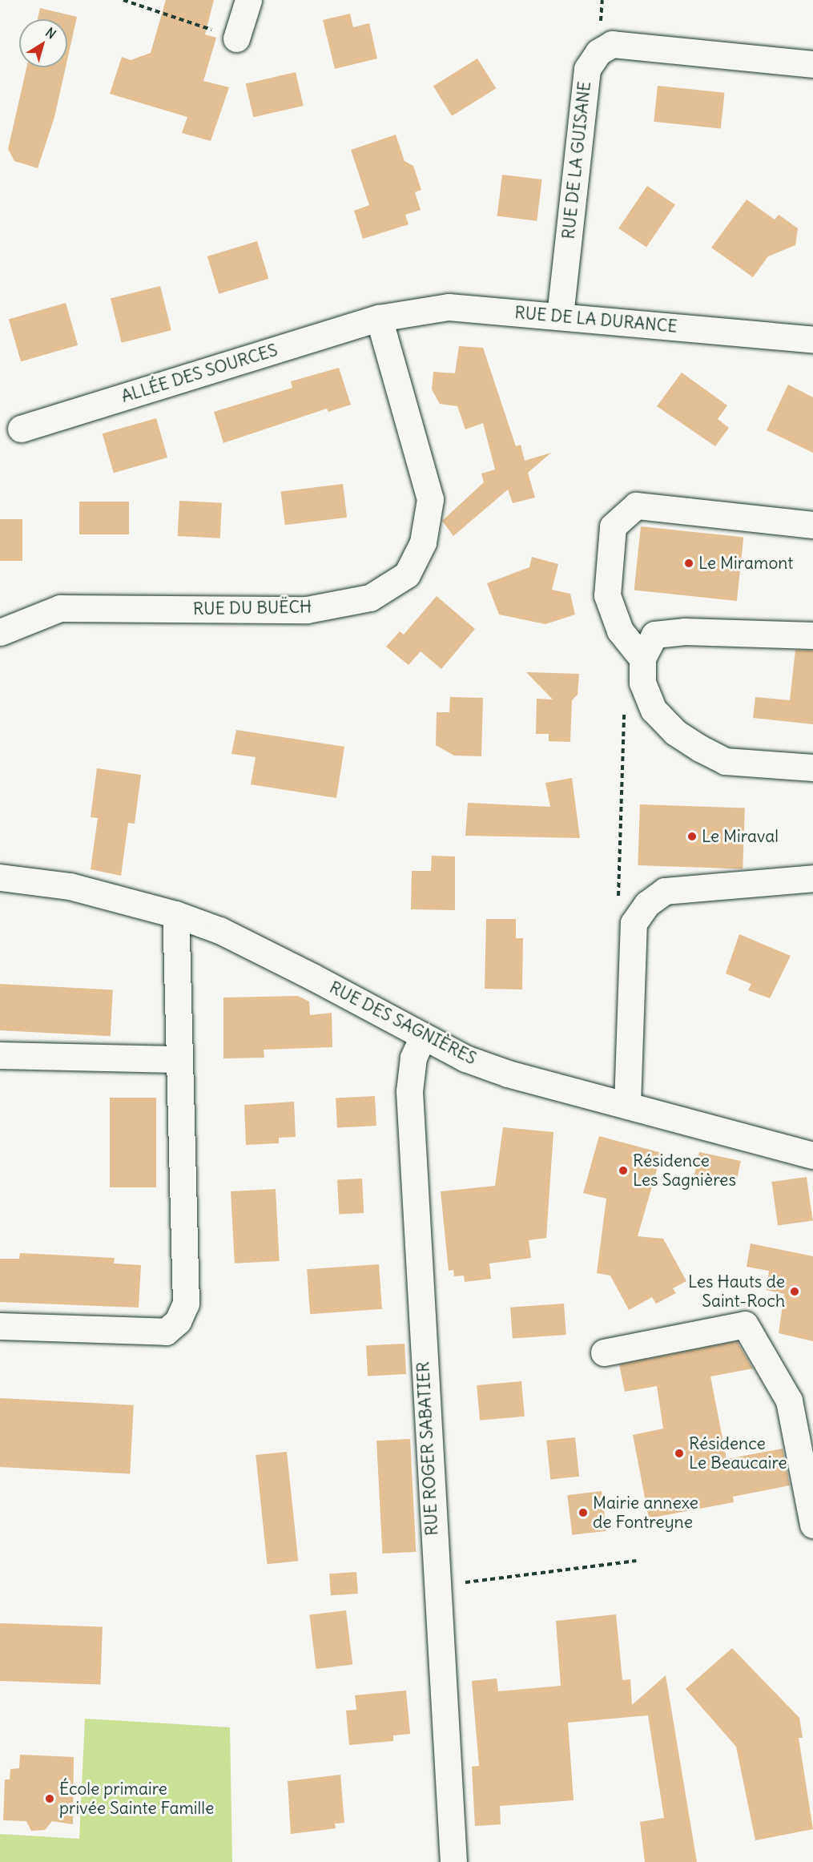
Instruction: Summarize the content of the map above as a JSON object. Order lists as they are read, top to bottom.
{
  "streets": {
    "street": [
      "RUE DE LA GUISANE",
      "RUE DE LA DURANCE",
      "ALLÉE DES SOURCES",
      "RUE DU BUËCH",
      "RUE DES SAGNIÈRES",
      "RUE ROGER SABATIER"
    ]
  },
  "crossings": [
    ["RUE DE LA GUISANE", "RUE DE LA DURANCE"],
    ["RUE DE LA DURANCE", "ALLÉE DES SOURCES"],
    ["RUE DE LA DURANCE", "RUE DU BUËCH"],
    ["ALLÉE DES SOURCES", "RUE DU BUËCH"],
    ["RUE DES SAGNIÈRES", "RUE ROGER SABATIER"]
  ],
  "places": [
    "Le Miramont",
    "Le Miraval",
    "Résidence Les Sagnières",
    "Les Hauts de Saint-Roch",
    "Résidence Le Beaucaire",
    "Mairie annexe de Fontreyne",
    "École primaire privée Sainte Famille"
  ],
  "north": "top right"
}
